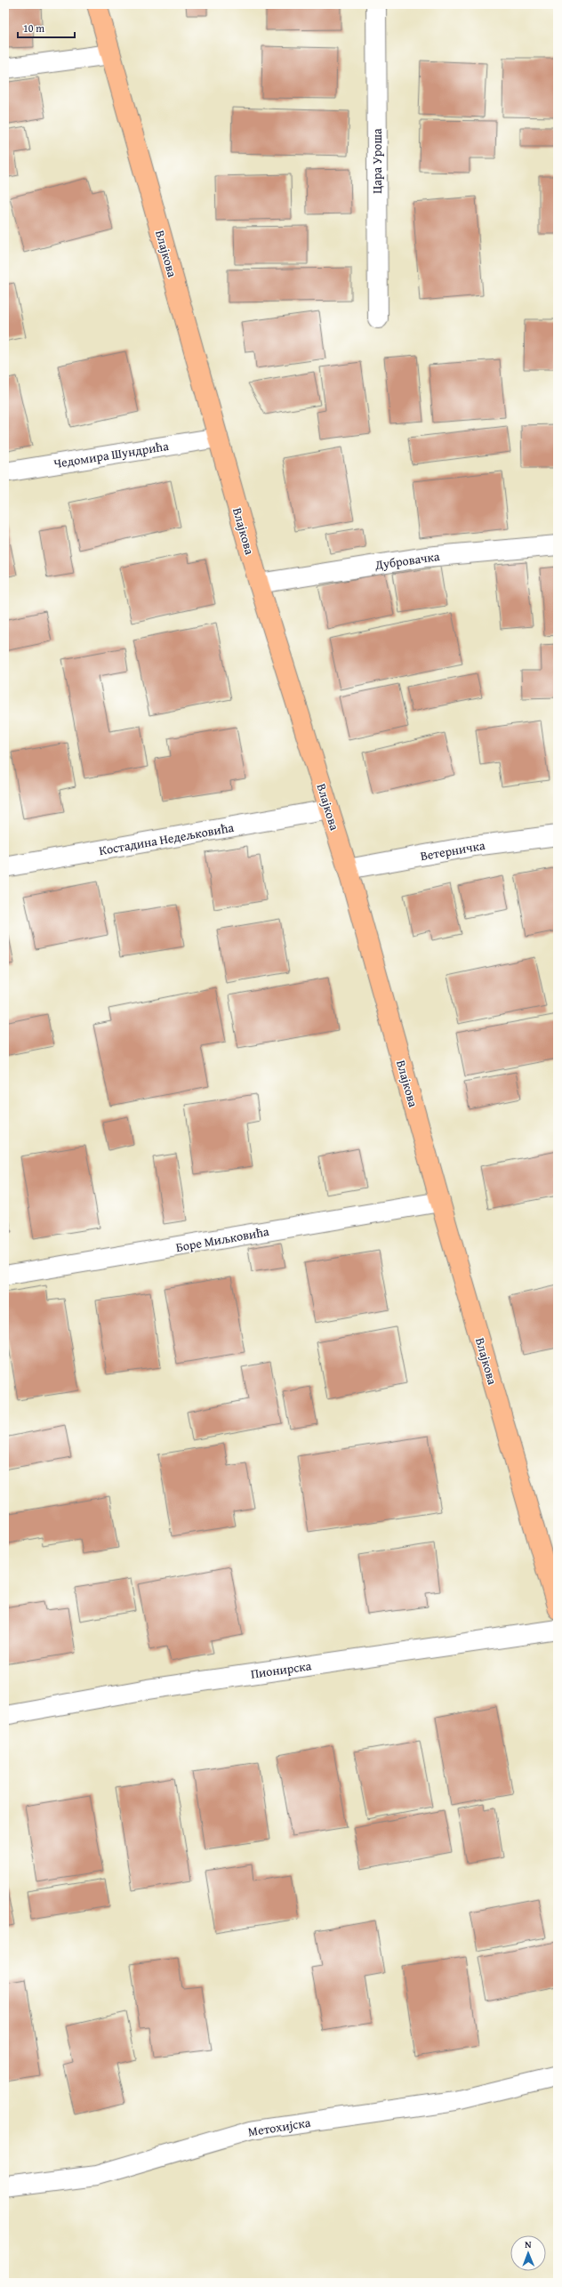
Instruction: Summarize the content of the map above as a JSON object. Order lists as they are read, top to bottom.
{
  "streets": {
    "main road": ["Влајкова"],
    "street": [
      "Цара Уроша",
      "Чедомира Шундрића",
      "Дубровачка",
      "Костадина Недељковића",
      "Ветерничка",
      "Боре Миљковића",
      "Пионирска",
      "Метохијска"
    ]
  },
  "crossings": [
    ["Влајкова", "Чедомира Шундрића"],
    ["Влајкова", "Дубровачка"],
    ["Влајкова", "Костадина Недељковића"],
    ["Влајкова", "Ветерничка"],
    ["Влајкова", "Боре Миљковића"]
  ],
  "scale_bar": "10 m",
  "north": "top"
}
